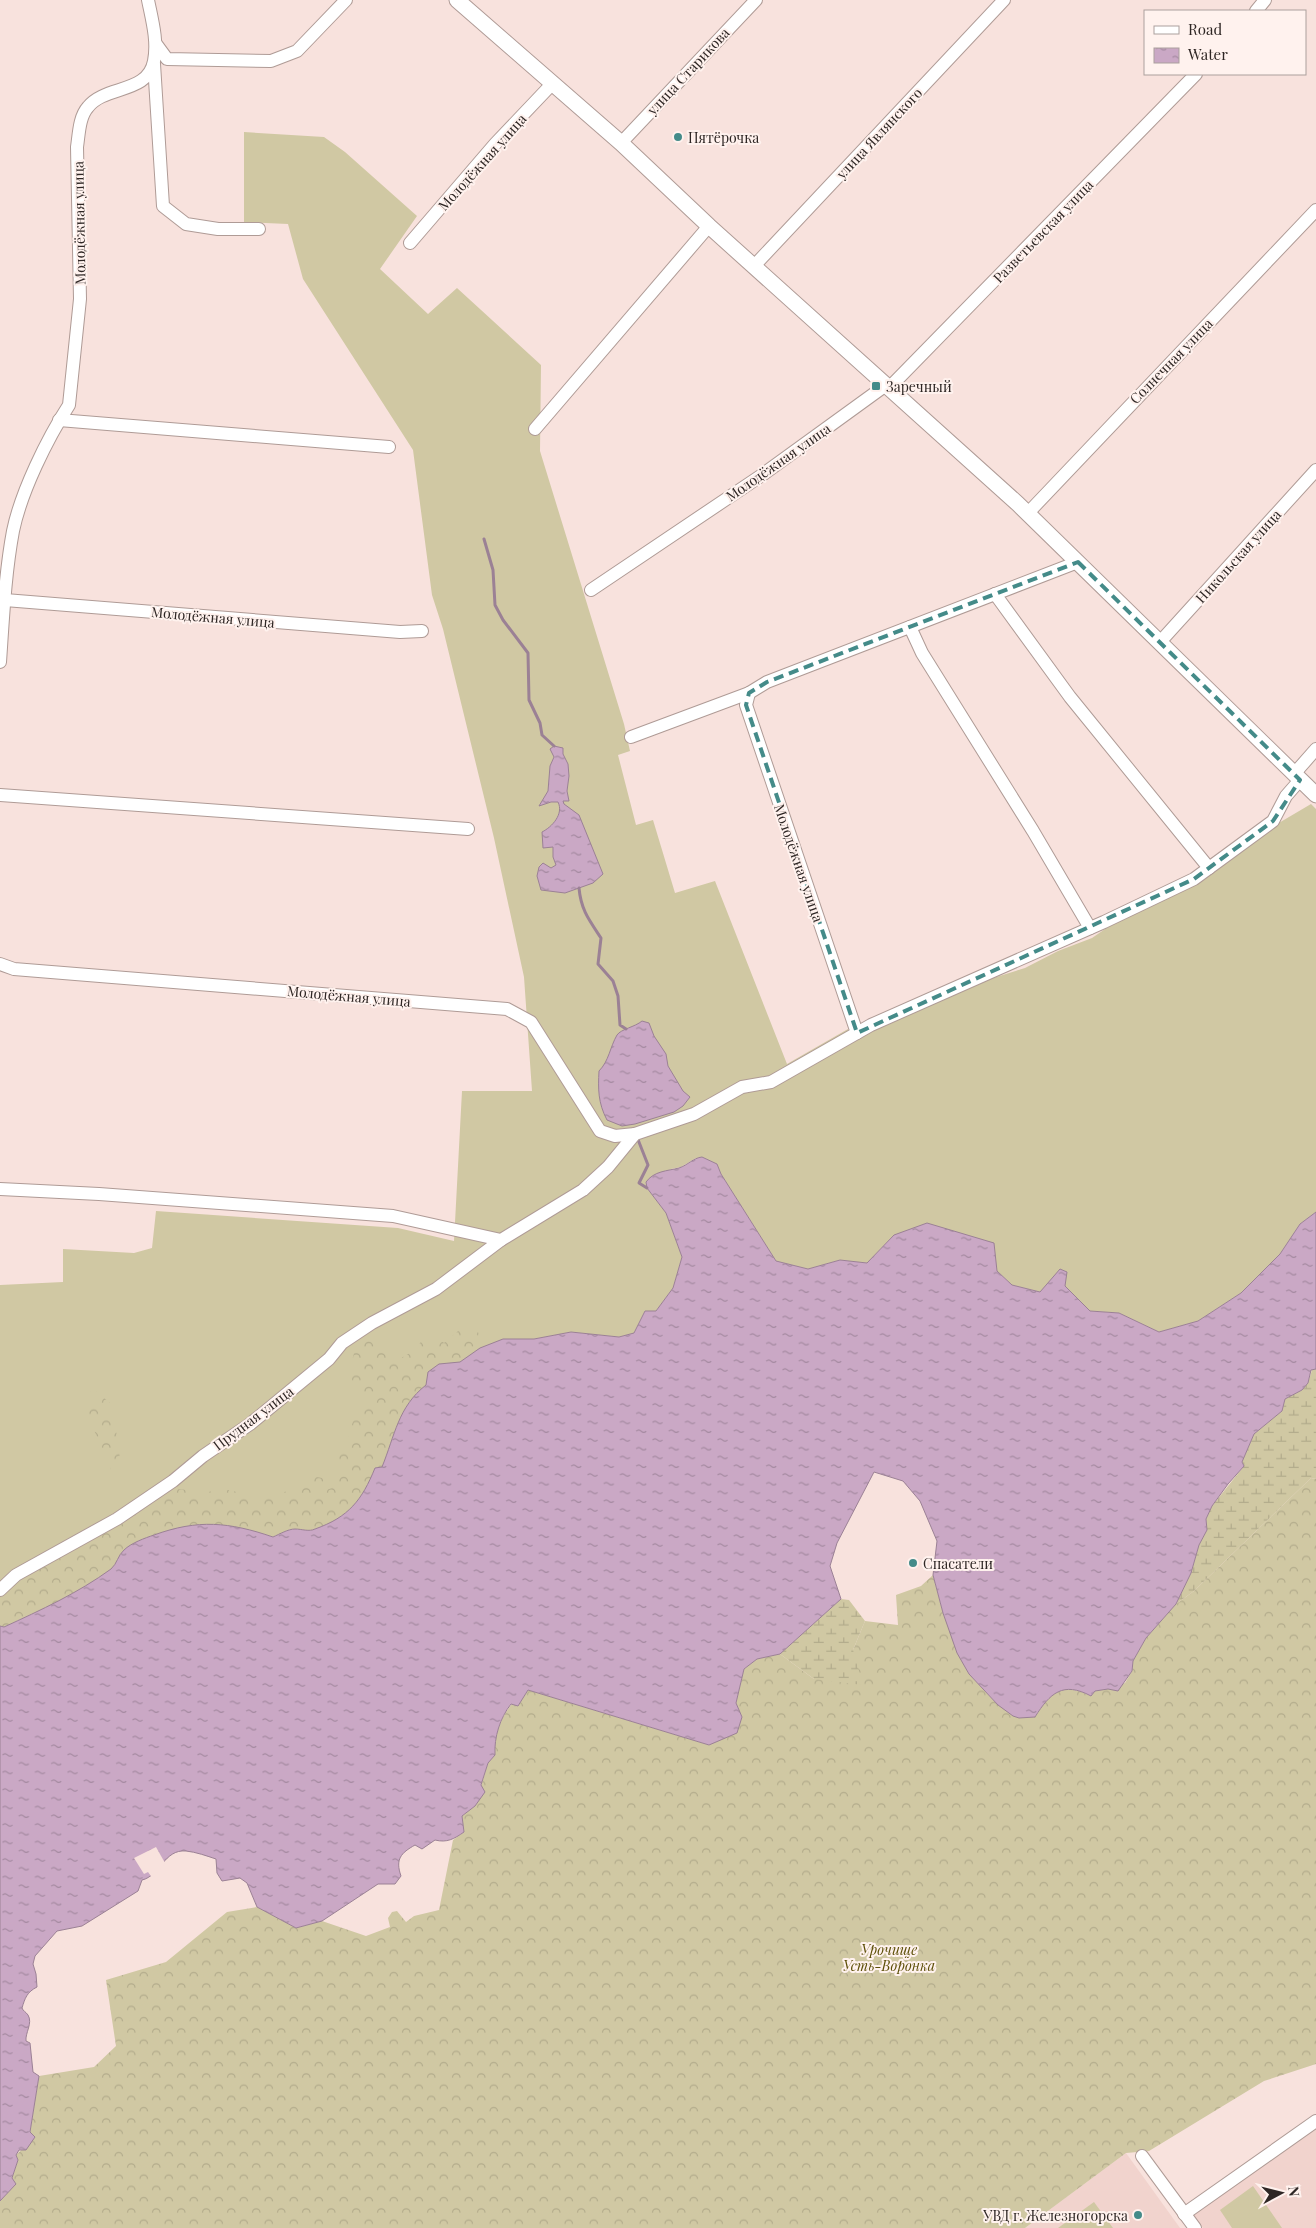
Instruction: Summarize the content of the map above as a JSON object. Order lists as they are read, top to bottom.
{
  "streets": {
    "street": [
      "улица Старикова",
      "улица Являнского",
      "Молодёжная улица",
      "Разветьевская улица",
      "Солнечная улица",
      "Никольская улица",
      "Прудная улица"
    ]
  },
  "crossings": [
    ["Молодёжная улица", "Разветьевская улица"]
  ],
  "parks": ["Урочище Усть-Воронка"],
  "places": {
    "other": ["Пятёрочка", "Спасатели", "УВД г. Железногорска"],
    "transit": ["Заречный"]
  },
  "legend": ["Road", "Water"],
  "north": "right"
}
